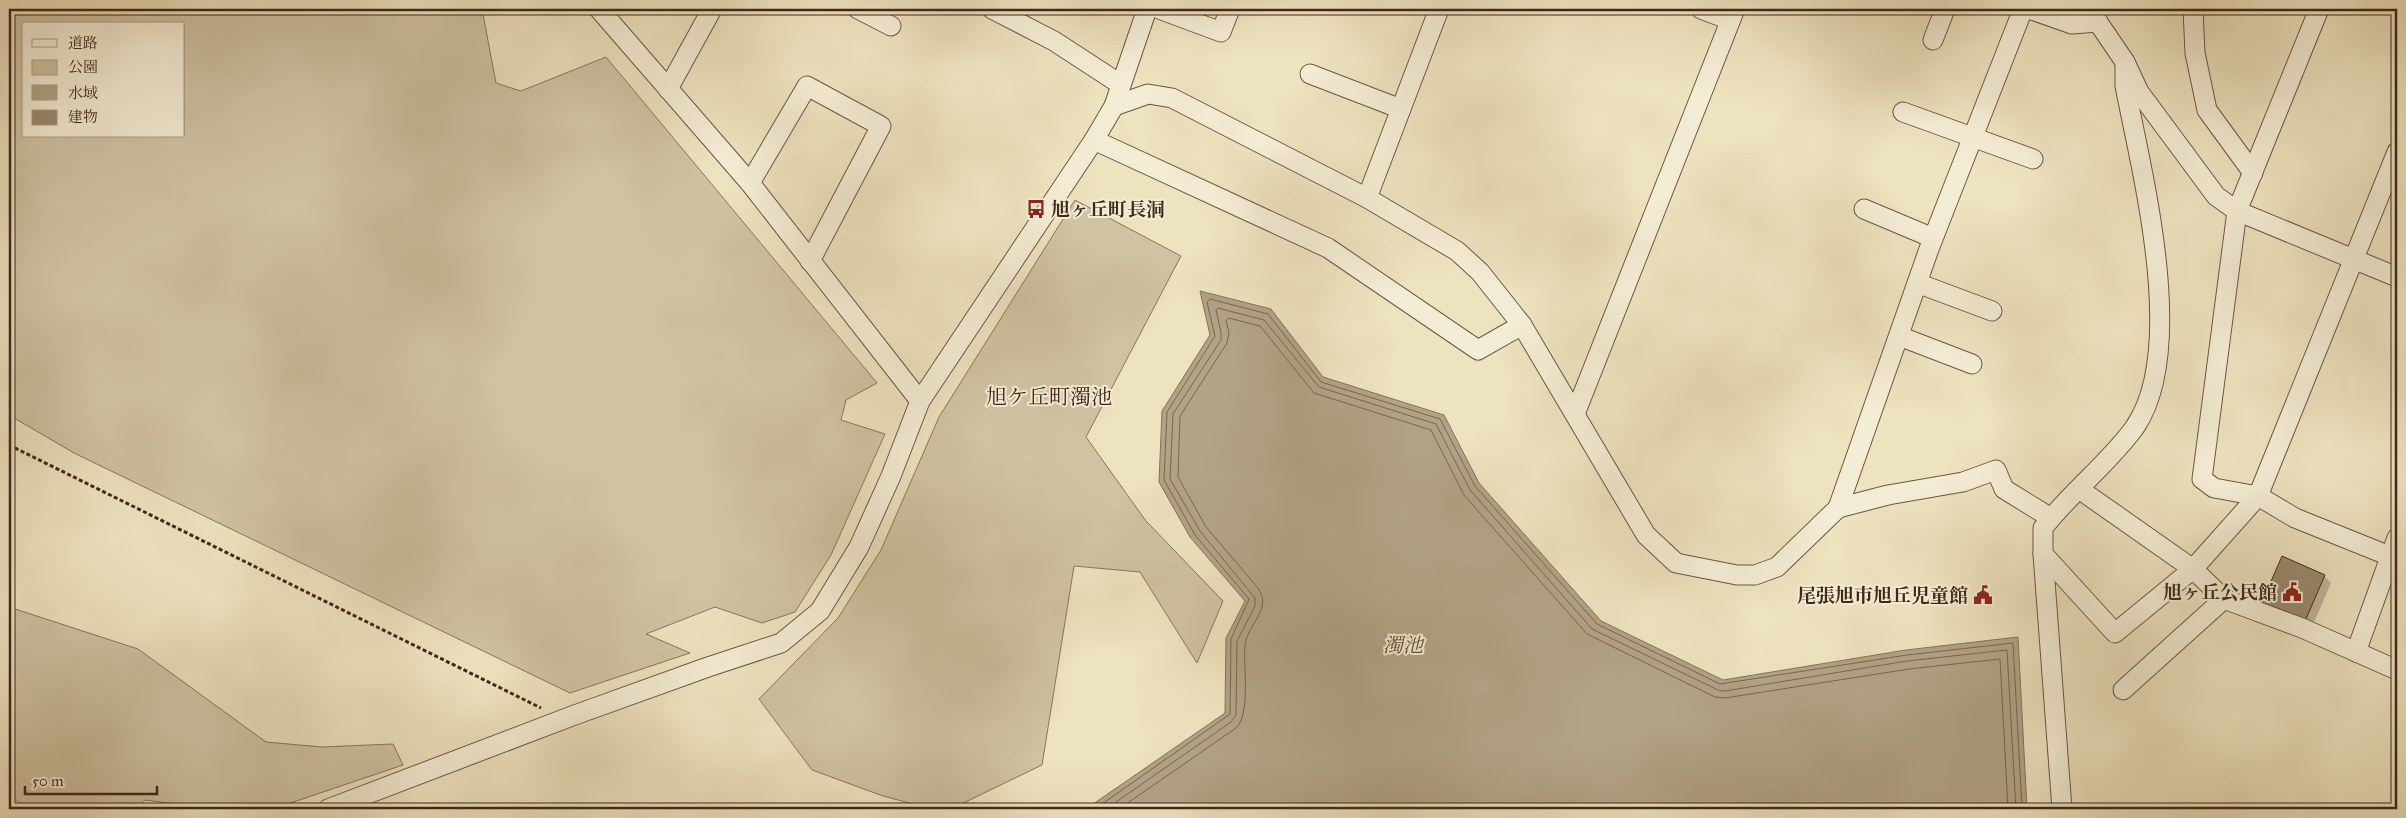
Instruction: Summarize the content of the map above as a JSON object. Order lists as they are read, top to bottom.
{
  "districts": ["旭ケ丘町濁池"],
  "water": ["濁池"],
  "places": {
    "bus stop": ["旭ヶ丘町長洞"],
    "public building": ["旭ヶ丘公民館", "尾張旭市旭丘児童館"]
  },
  "legend": [
    "道路",
    "公園",
    "水域",
    "建物"
  ],
  "scale_bar": "50 m"
}
